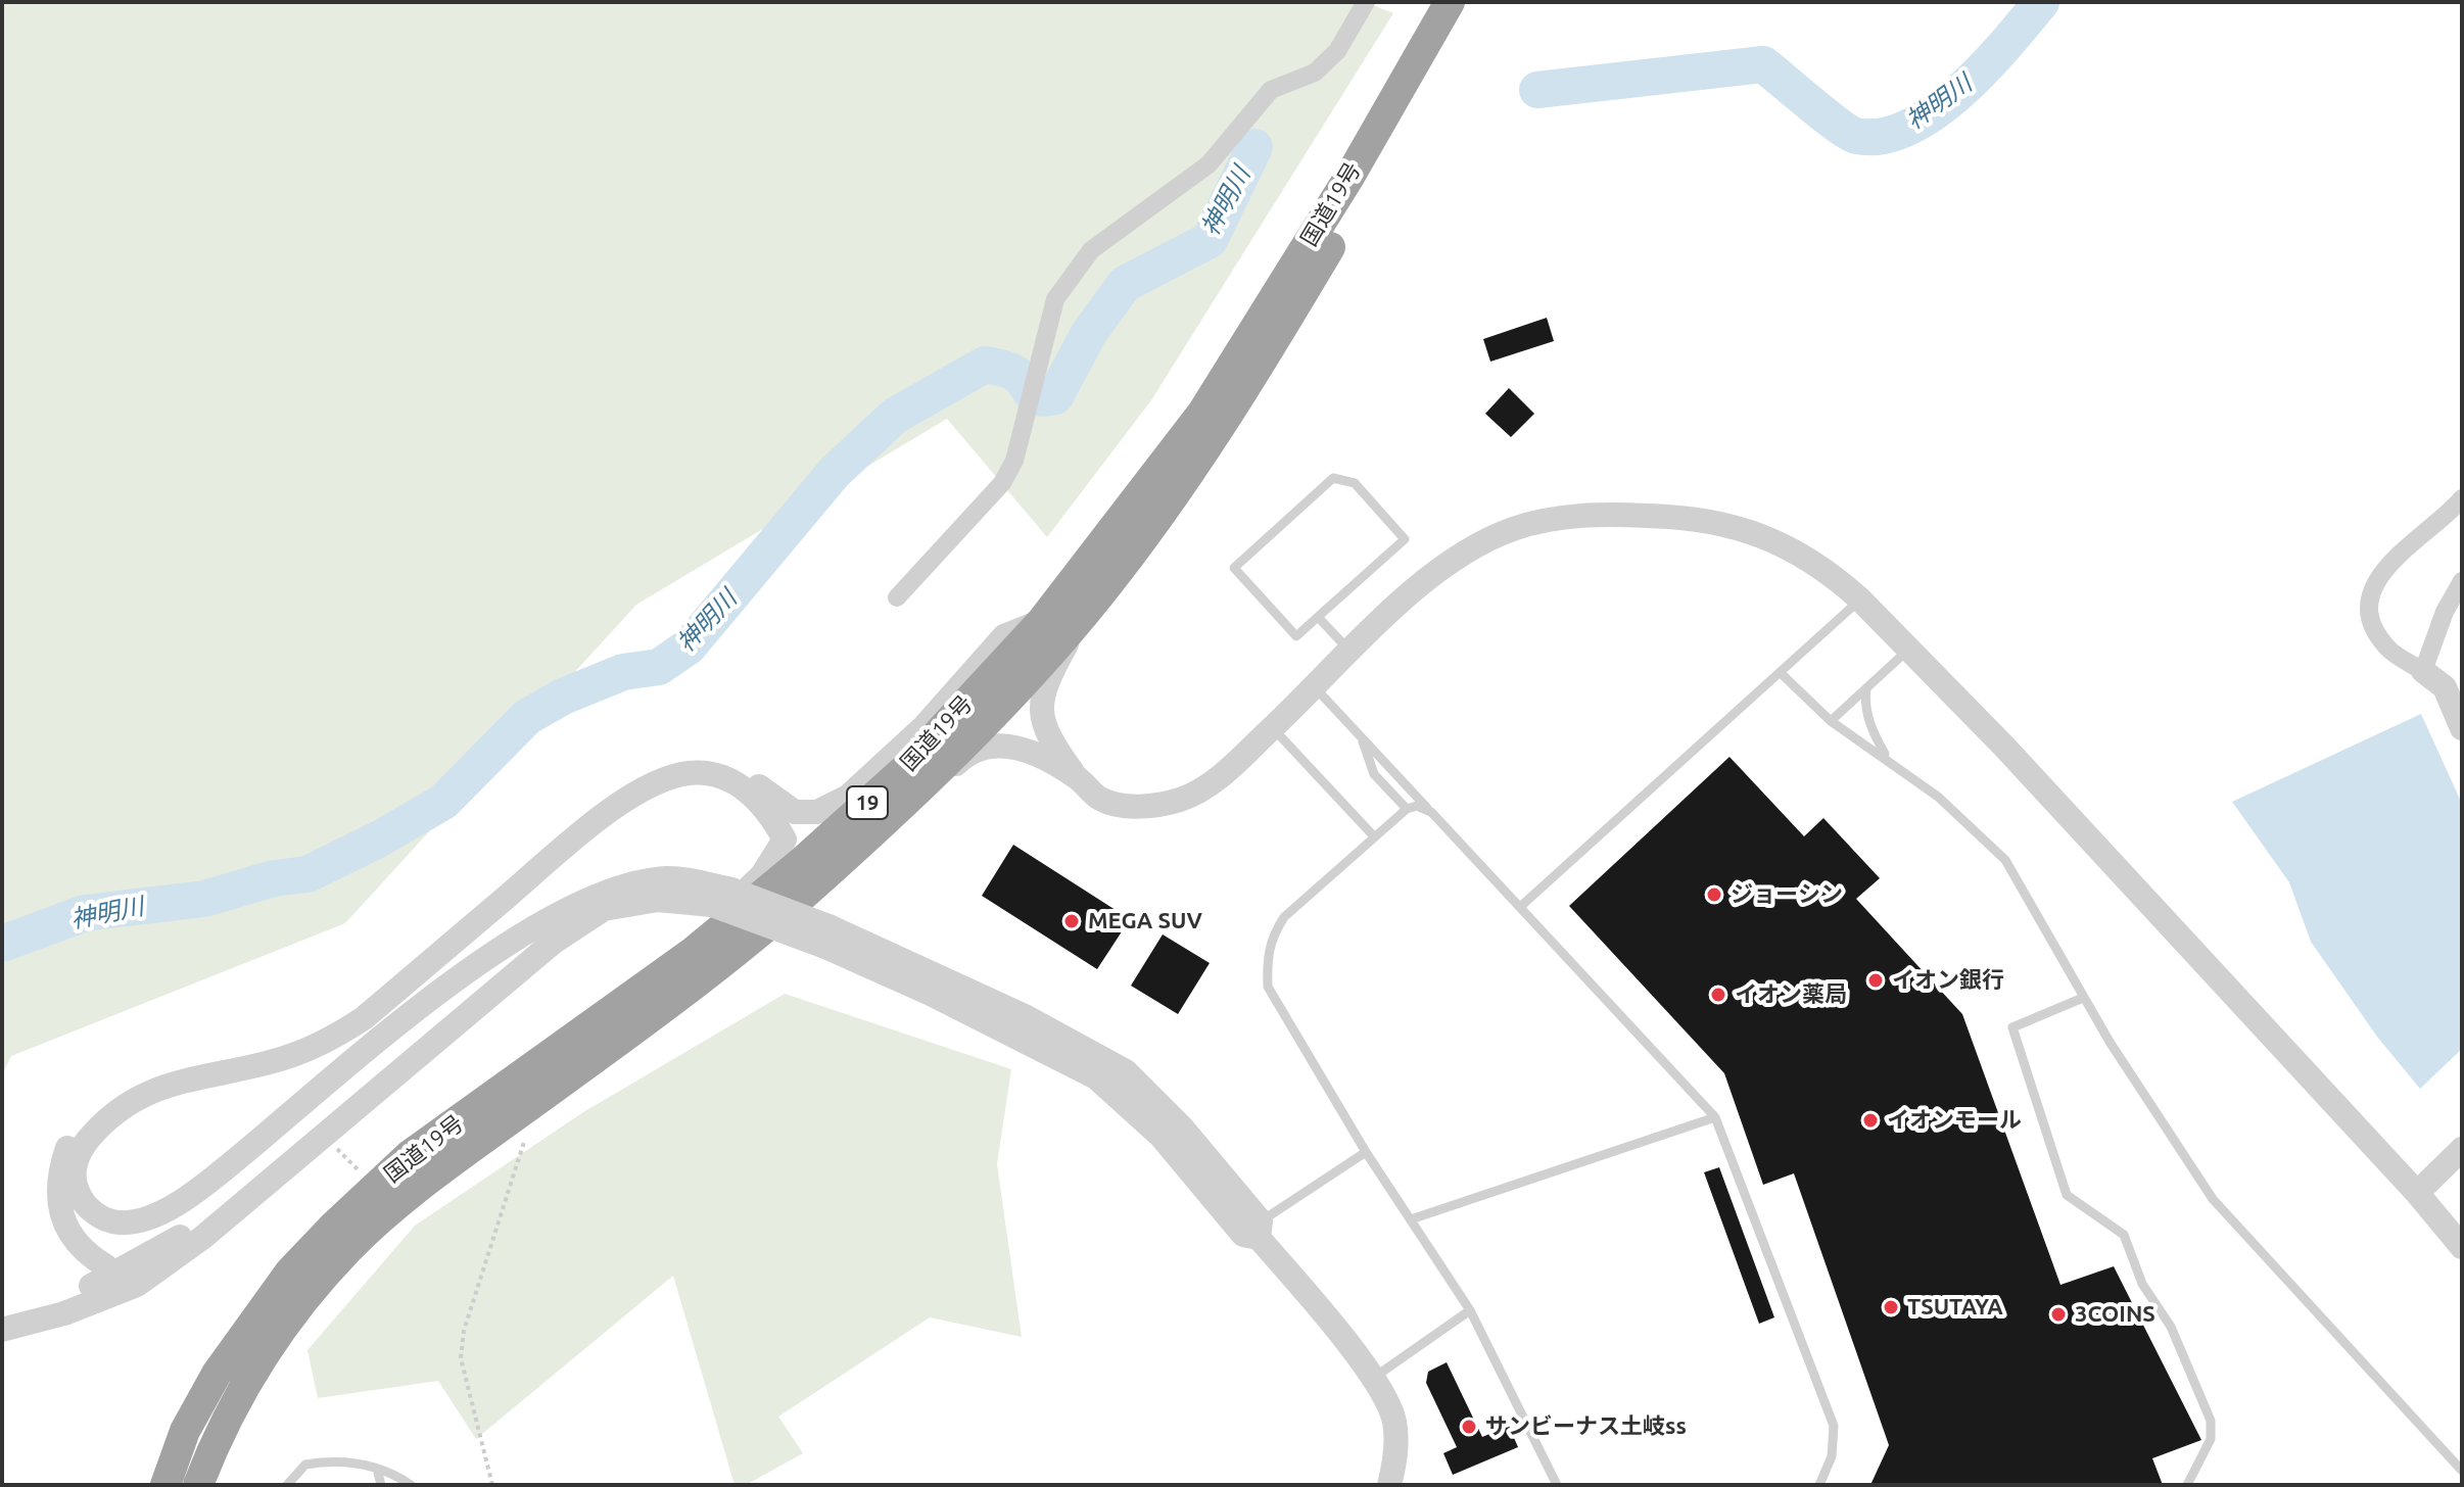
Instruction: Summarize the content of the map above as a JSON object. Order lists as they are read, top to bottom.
{
  "streets": {
    "highway": ["国道19号", "19"]
  },
  "water": ["神明川"],
  "places": [
    "ジョーシン",
    "MEGA SUV",
    "イオン銀行",
    "イオン薬局",
    "イオンモール",
    "TSUTAYA",
    "3COINS",
    "サンビーナス土岐ss"
  ]
}
